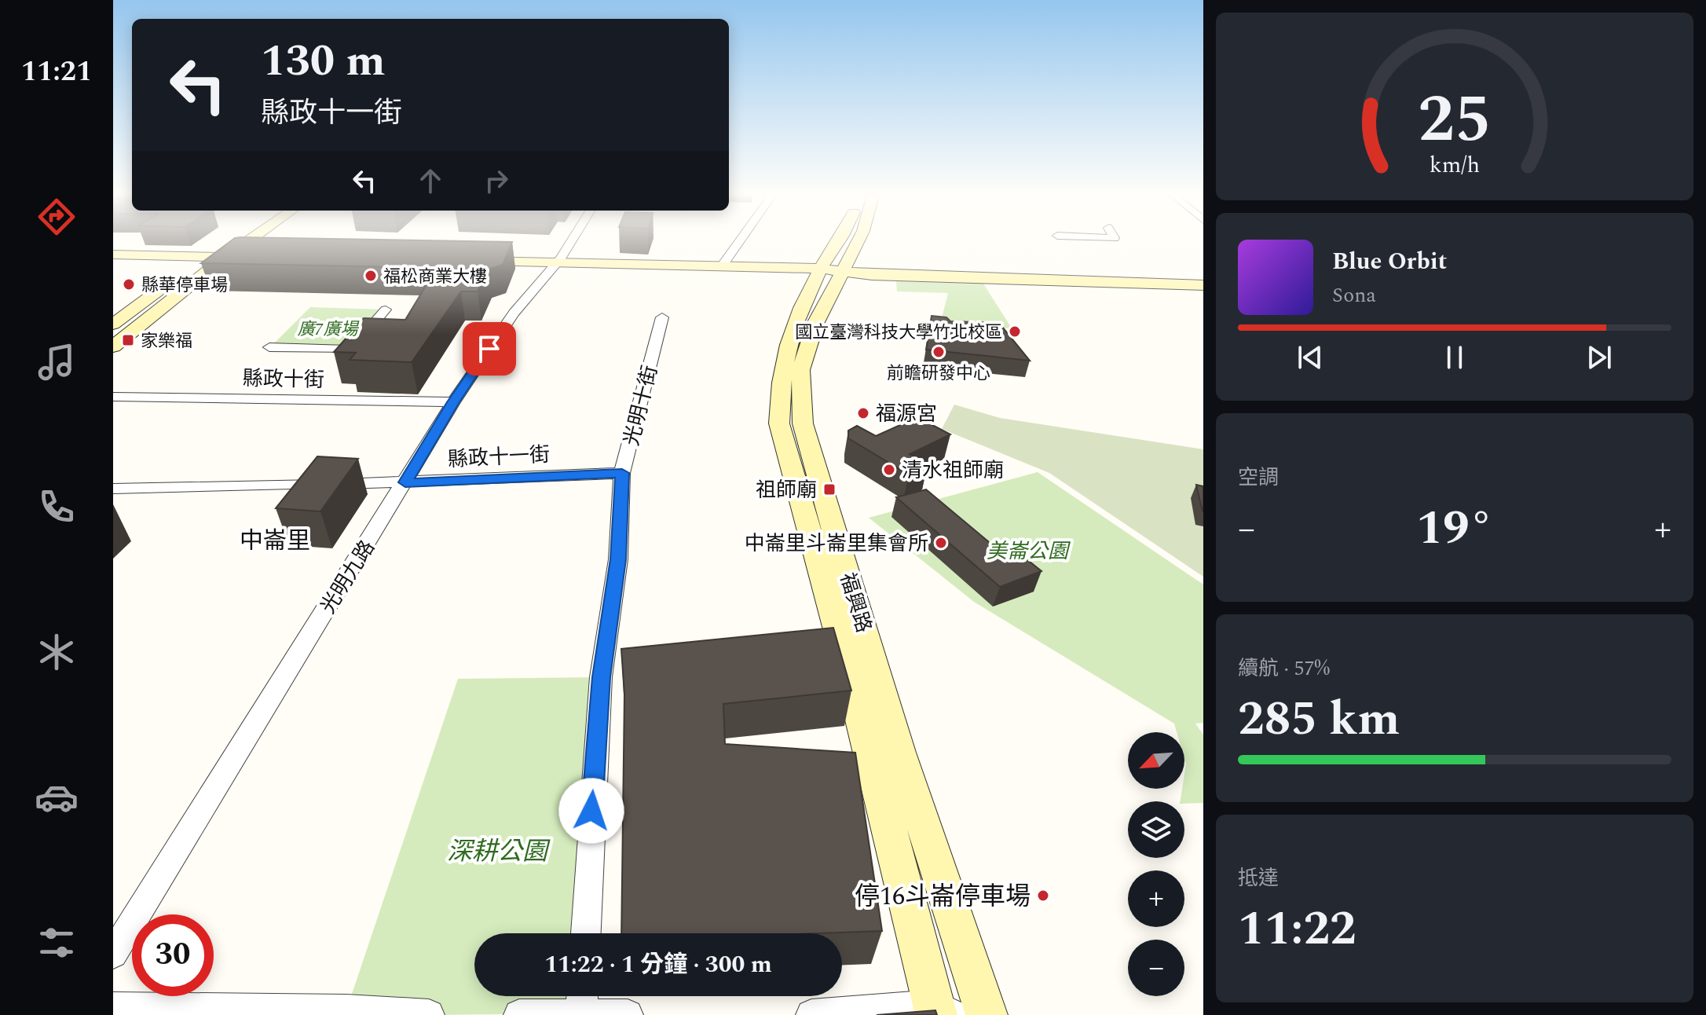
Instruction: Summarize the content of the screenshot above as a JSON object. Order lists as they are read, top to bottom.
{
  "streets": {
    "street": [
      "縣政十街",
      "光明十街",
      "縣政十一街",
      "光明九路",
      "福興路"
    ]
  },
  "crossings": [
    ["縣政十街", "光明九路"],
    ["光明十街", "縣政十一街"],
    ["縣政十一街", "光明九路"]
  ],
  "districts": ["中崙里"],
  "parks": ["廣7廣場", "美崙公園", "深耕公園"],
  "places": {
    "other": [
      "福松商業大樓",
      "縣華停車場",
      "國立臺灣科技大學竹北校區",
      "前瞻研發中心",
      "福源宮",
      "清水祖師廟",
      "中崙里斗崙里集會所",
      "停16斗崙停車場"
    ],
    "transit": ["家樂福", "祖師廟"]
  },
  "north": "bottom left",
  "page": {
    "tabs": "11:21",
    "turn": ["130 m", "縣政十一街"],
    "song": ["Blue Orbit", "Sona"],
    "tile": [
      "空調",
      ["續航 · 57%", "285 km"],
      ["抵達", "11:22"]
    ],
    "heat": ["−", "19°", "+"],
    "map_buttons": ["+", "−"],
    "limit": "30",
    "trip": "11:22 · 1 分鐘 · 300 m",
    "gauge": ["25", "km/h"]
  }
}
